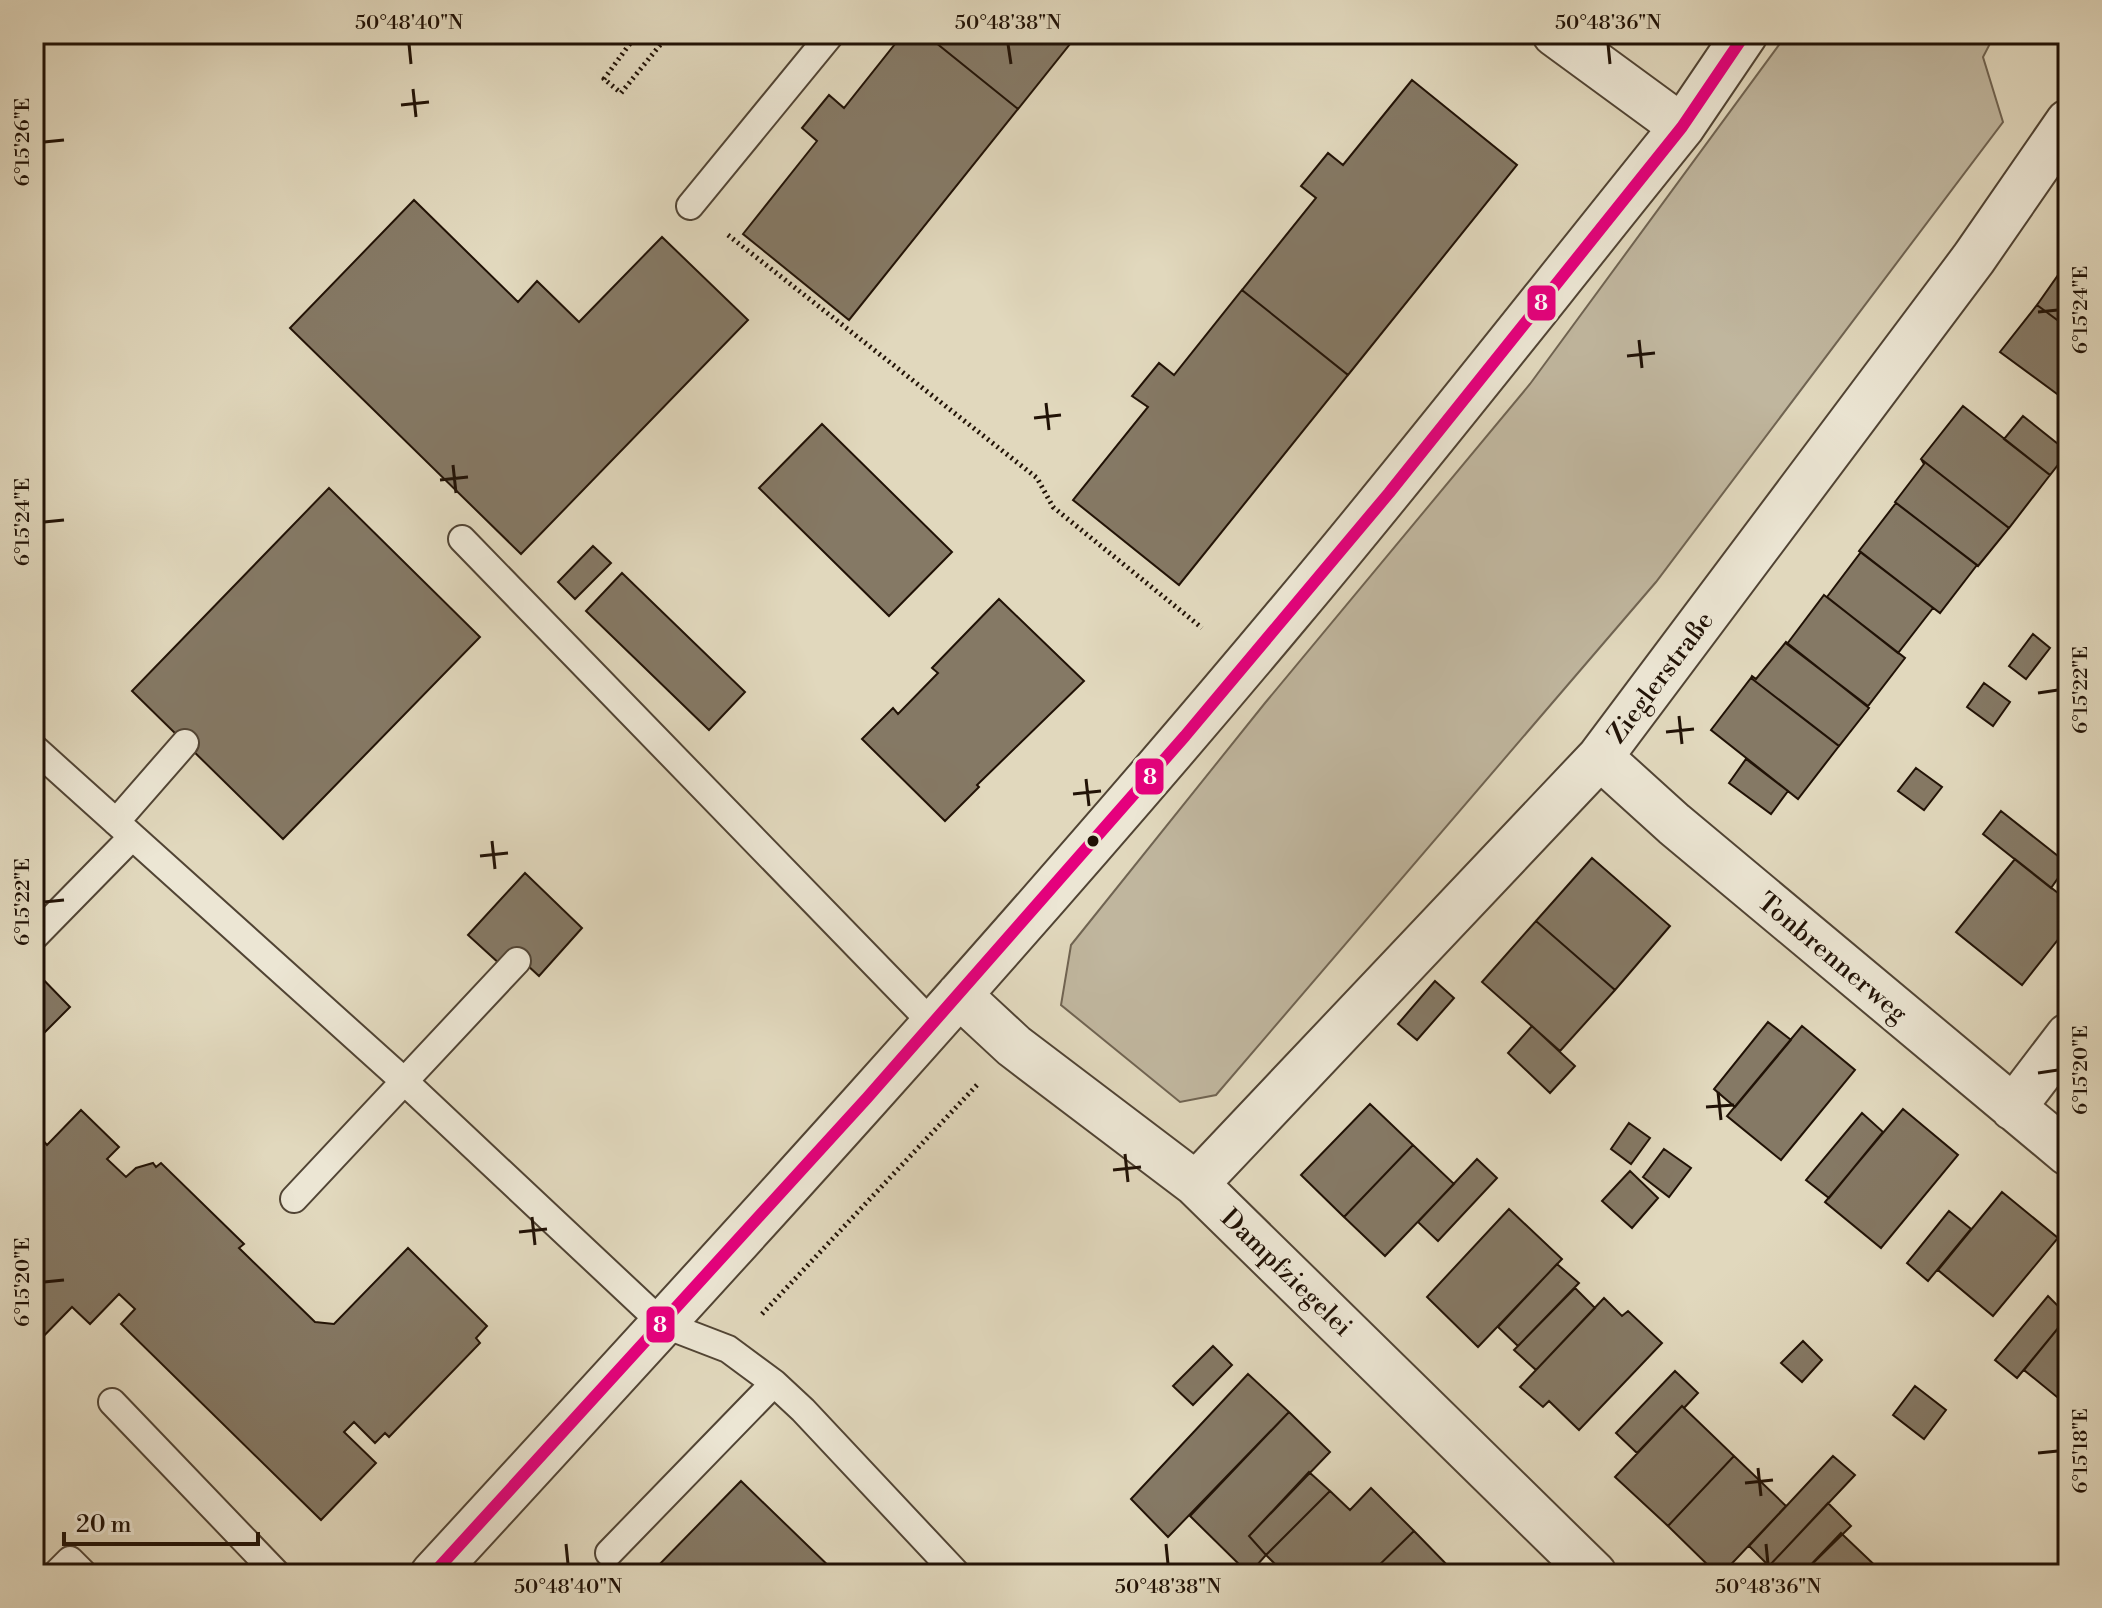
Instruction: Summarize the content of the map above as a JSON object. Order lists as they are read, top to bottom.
{
  "streets": {
    "street": ["Zieglerstraße", "Tonbrennerweg", "Dampfziegelei"]
  },
  "crossings": [
    ["Zieglerstraße", "Tonbrennerweg"],
    ["Zieglerstraße", "Dampfziegelei"]
  ],
  "lines": ["transit line 8"],
  "scale_bar": "20 m",
  "coordinates": [
    "50°48'40\"N",
    "50°48'38\"N",
    "50°48'36\"N",
    "6°15'26\"E",
    "6°15'24\"E",
    "6°15'22\"E",
    "6°15'20\"E",
    "6°15'18\"E"
  ]
}
